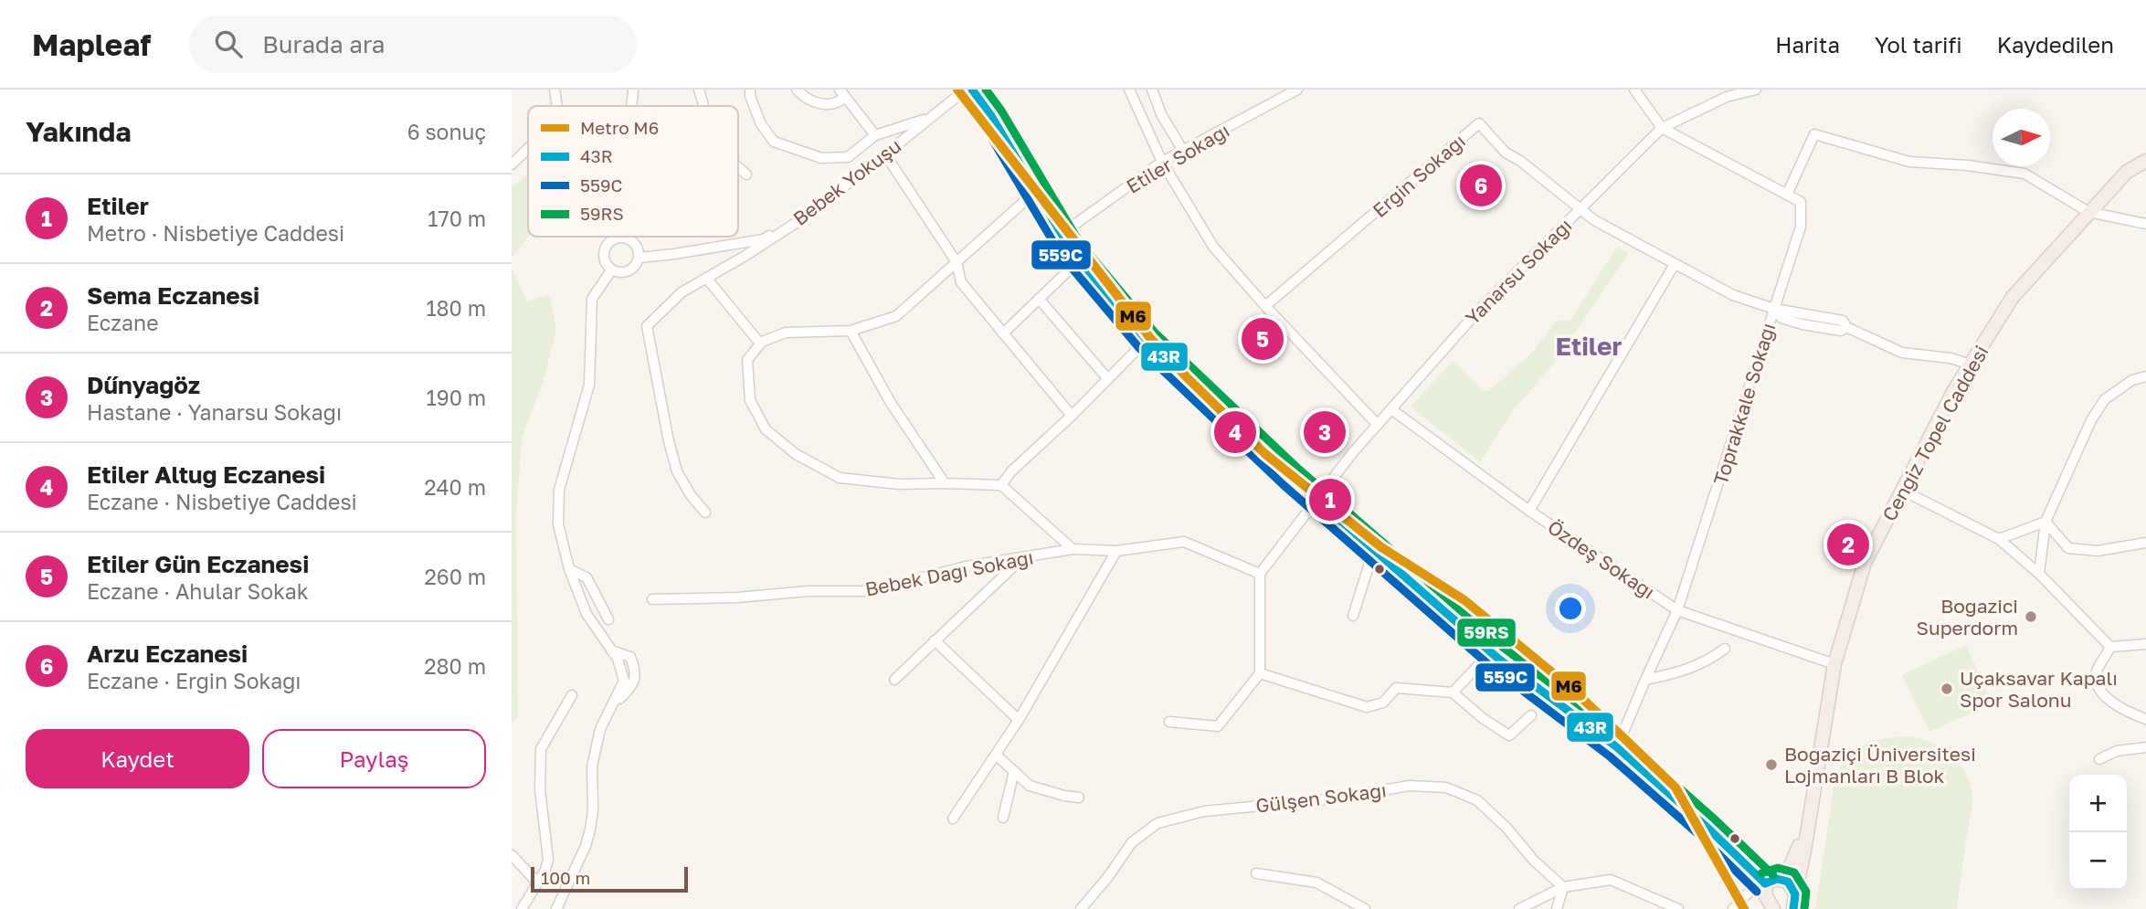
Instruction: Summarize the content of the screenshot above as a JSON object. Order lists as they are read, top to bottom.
{
  "streets": {
    "main road": ["Cengiz Topel Caddesi"],
    "street": [
      "Etiler Sokağı",
      "Ergin Sokağı",
      "Bebek Yokuşu",
      "Yanarsu Sokağı",
      "Toprakkale Sokağı",
      "Özdeş Sokağı",
      "Bebek Dağı Sokağı",
      "Gülşen Sokağı"
    ]
  },
  "crossings": [
    ["Ergin Sokağı", "Yanarsu Sokağı"],
    ["Ergin Sokağı", "Toprakkale Sokağı"],
    ["Ergin Sokağı", "Cengiz Topel Caddesi"],
    ["Yanarsu Sokağı", "Özdeş Sokağı"],
    ["Toprakkale Sokağı", "Özdeş Sokağı"],
    ["Cengiz Topel Caddesi", "Özdeş Sokağı"]
  ],
  "districts": ["Etiler"],
  "places": ["Bogazici Superdorm", "Uçaksavar Kapalı Spor Salonu", "Boğaziçi Üniversitesi Lojmanları B Blok"],
  "lines": [
    "metro line M6",
    "transit line 43R",
    "transit line 59RS",
    "transit line 559C"
  ],
  "legend": [
    "Metro M6",
    "43R",
    "559C",
    "59RS"
  ],
  "scale_bar": "100 m",
  "north": "right",
  "page": {
    "header": "Mapleaf",
    "search": "Burada ara",
    "nav": ["Harita", "Yol tarifi", "Kaydedilen"],
    "heading": ["Yakında", "6 sonuç"],
    "pins": [
      "6",
      "5",
      "3",
      "4",
      "1",
      "2"
    ],
    "list": [
      {
        "mark": "1",
        "name": "Etiler",
        "note": "Metro · Nisbetiye Caddesi",
        "value": "170 m"
      },
      {
        "mark": "2",
        "name": "Sema Eczanesi",
        "note": "Eczane",
        "value": "180 m"
      },
      {
        "mark": "3",
        "name": "Dűnyagöz",
        "note": "Hastane · Yanarsu Sokağı",
        "value": "190 m"
      },
      {
        "mark": "4",
        "name": "Etiler Altuğ Eczanesi",
        "note": "Eczane · Nisbetiye Caddesi",
        "value": "240 m"
      },
      {
        "mark": "5",
        "name": "Etiler Gün Eczanesi",
        "note": "Eczane · Ahular Sokak",
        "value": "260 m"
      },
      {
        "mark": "6",
        "name": "Arzu Eczanesi",
        "note": "Eczane · Ergin Sokağı",
        "value": "280 m"
      }
    ],
    "buttons": ["Kaydet", "Paylaş"],
    "map_buttons": ["+", "−"],
    "scale": "100 m"
  }
}
